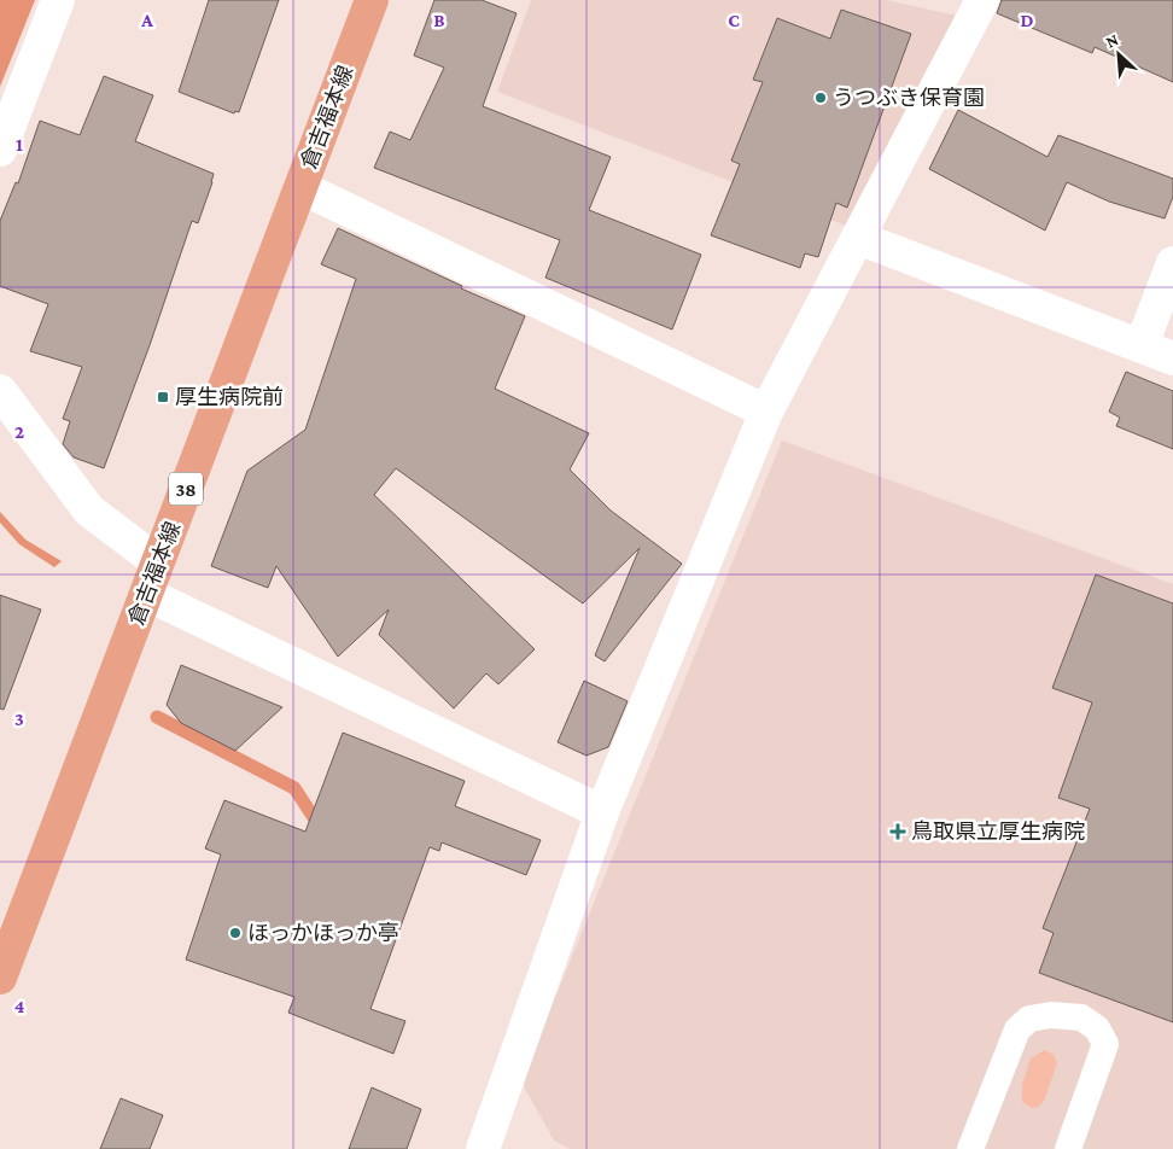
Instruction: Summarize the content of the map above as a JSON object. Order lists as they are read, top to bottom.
{
  "streets": {
    "main road": ["倉吉福本線", "38"]
  },
  "places": {
    "other": ["うつぶき保育園", "ほっかほっか亭"],
    "transit": ["厚生病院前"],
    "health": ["鳥取県立厚生病院"]
  },
  "north": "top left",
  "grid": {
    "columns": [
      "A",
      "B",
      "C",
      "D"
    ],
    "rows": [
      "1",
      "2",
      "3",
      "4"
    ]
  }
}
